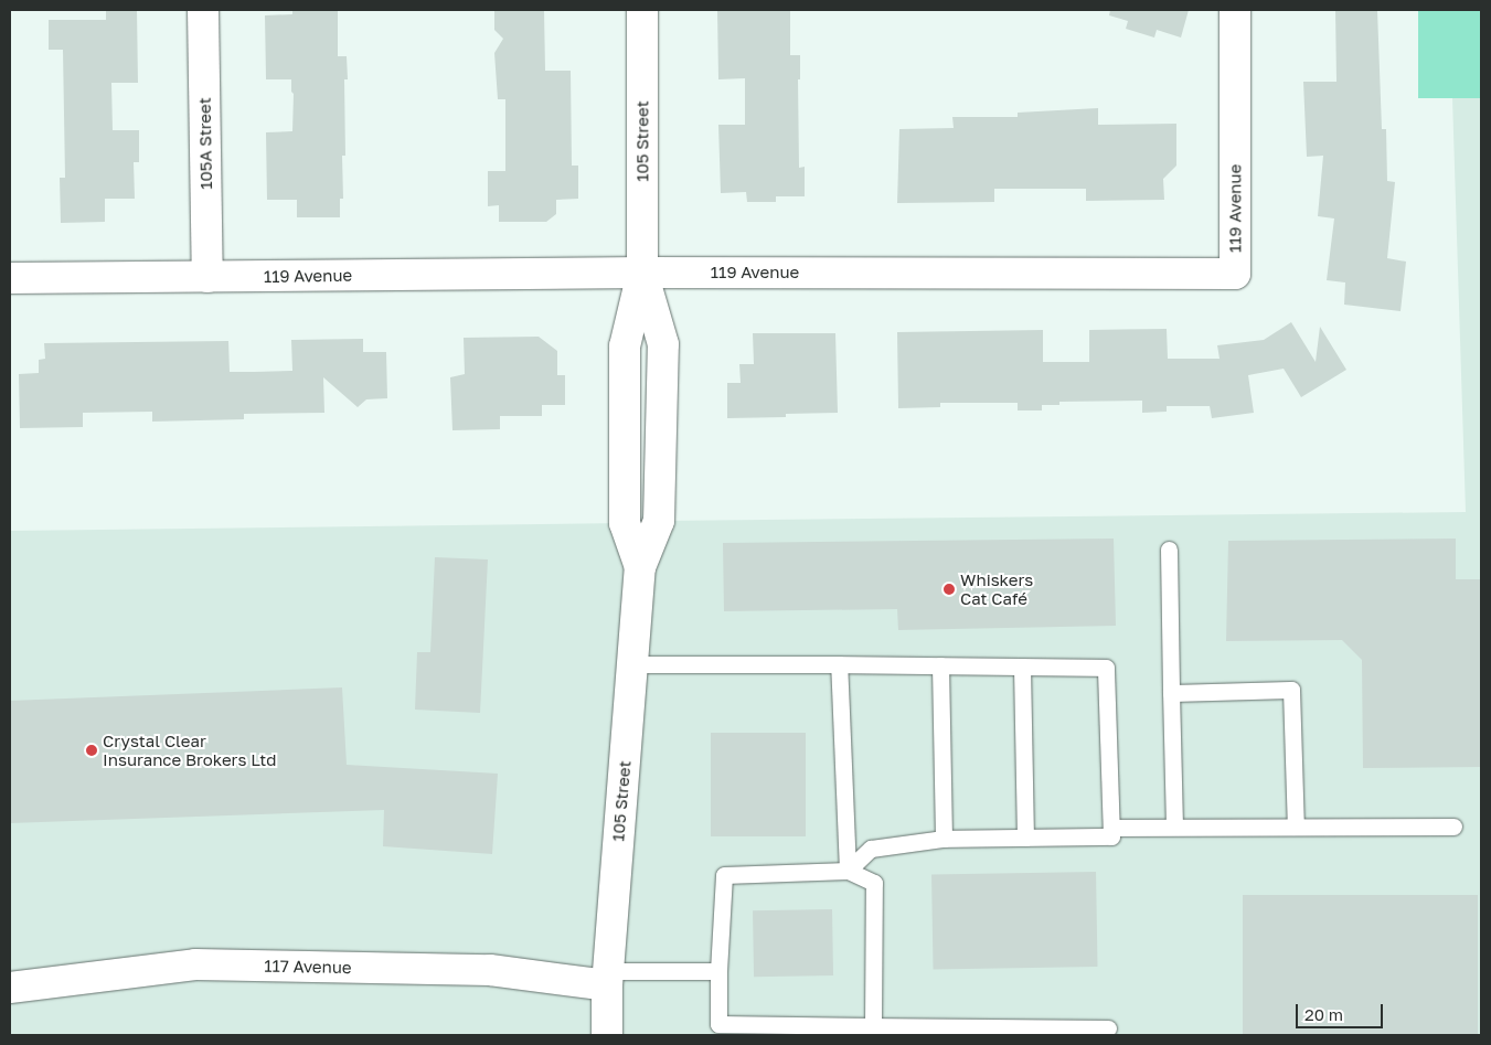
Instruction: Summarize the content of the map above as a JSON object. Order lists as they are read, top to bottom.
{
  "streets": {
    "street": [
      "105 Street",
      "105A Street",
      "119 Avenue",
      "117 Avenue"
    ]
  },
  "crossings": [
    ["105 Street", "119 Avenue"],
    ["105 Street", "117 Avenue"],
    ["105A Street", "119 Avenue"]
  ],
  "places": ["Whiskers Cat Café", "Crystal Clear Insurance Brokers Ltd"],
  "scale_bar": "20 m"
}
